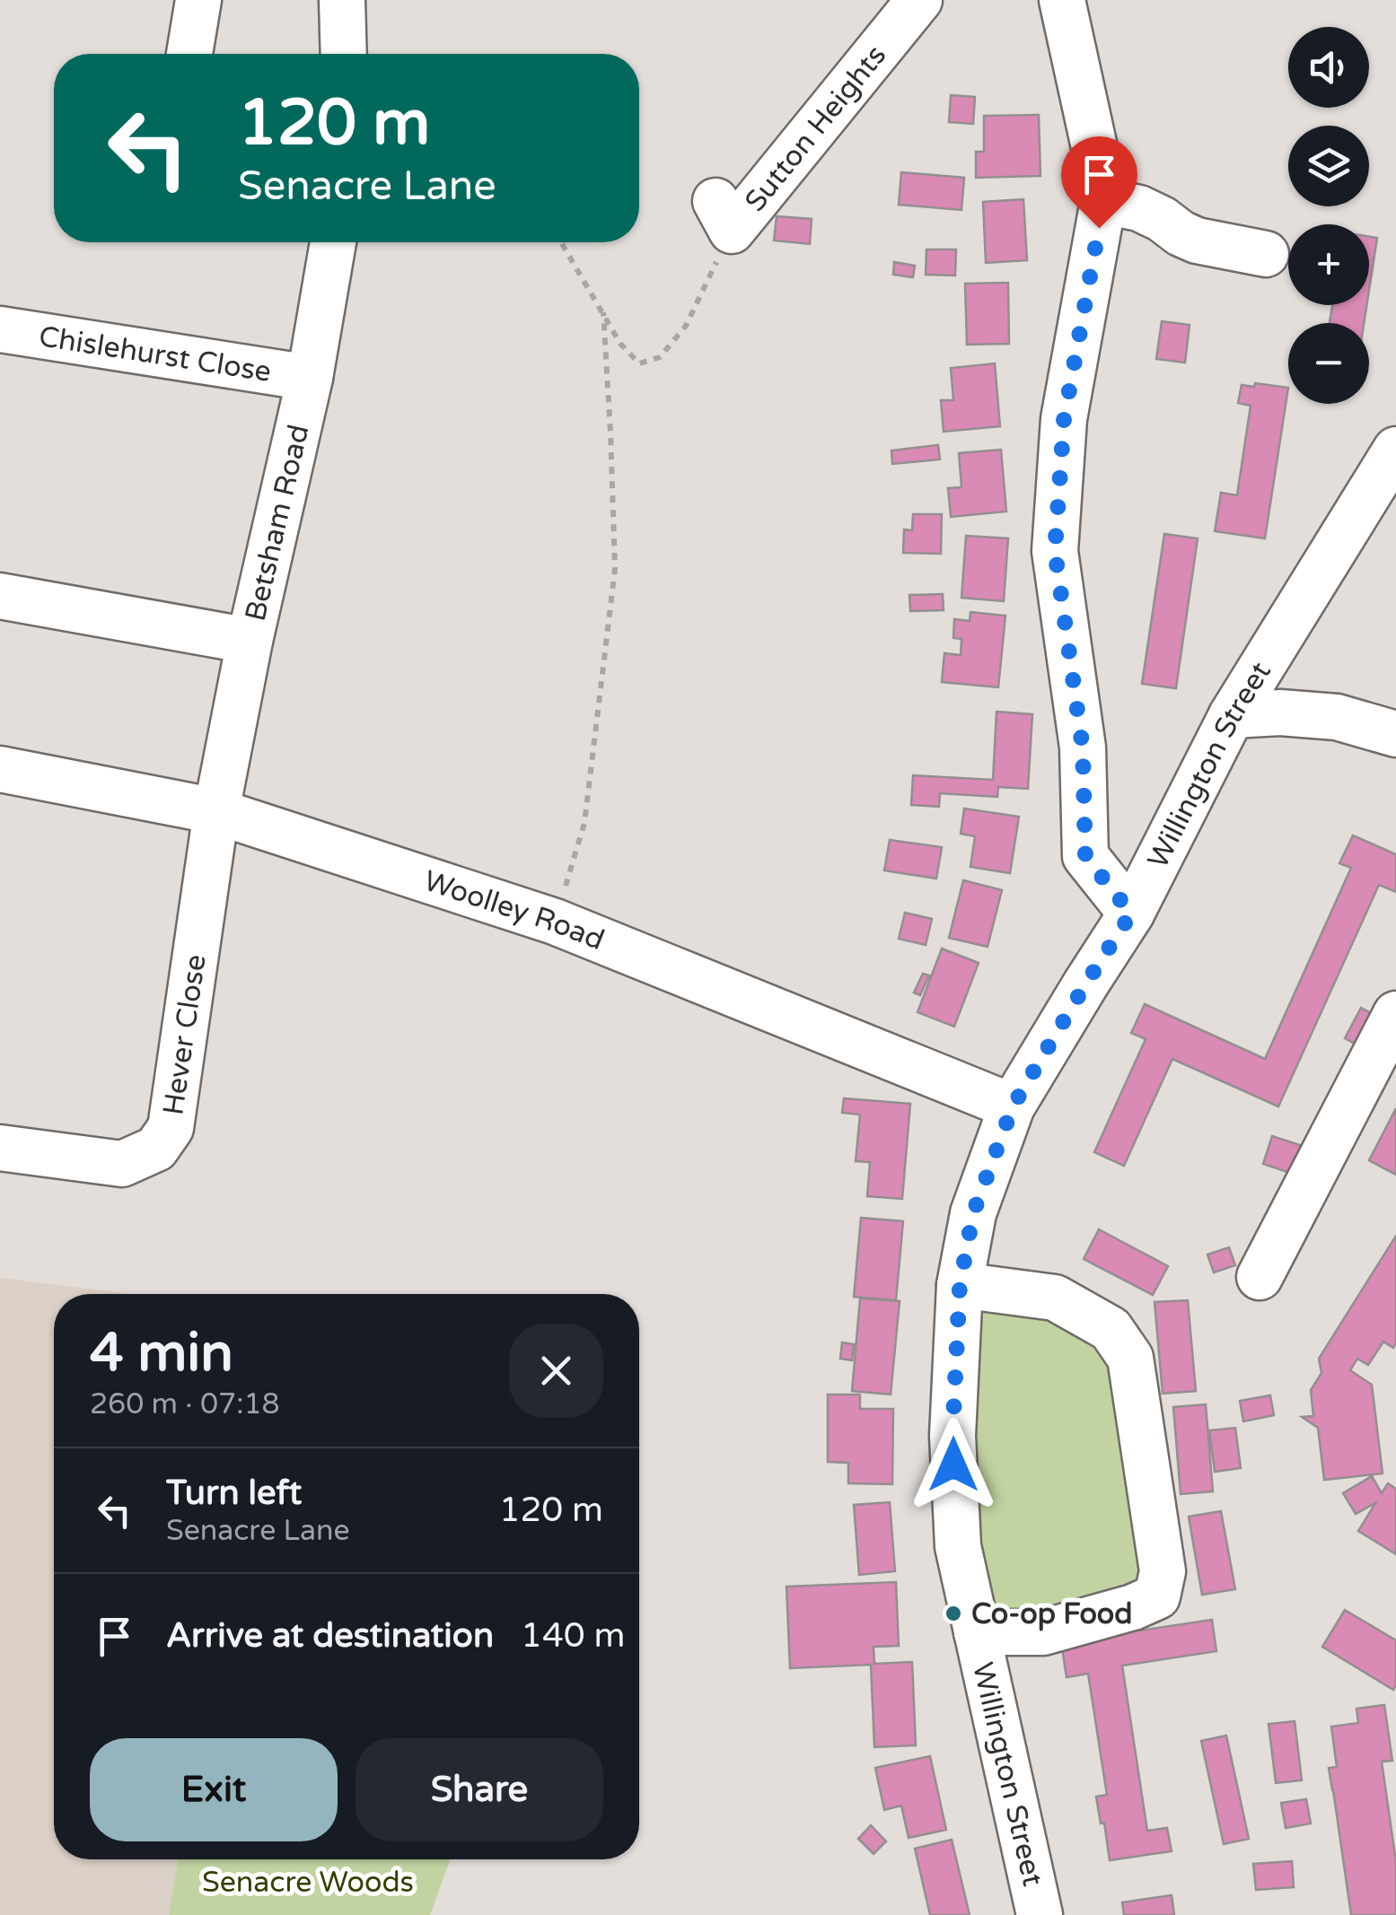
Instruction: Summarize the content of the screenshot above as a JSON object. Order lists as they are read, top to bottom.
{
  "streets": {
    "street": [
      "Sutton Heights",
      "Chislehurst Close",
      "Betsham Road",
      "Willington Street",
      "Woolley Road",
      "Hever Close"
    ]
  },
  "crossings": [
    ["Chislehurst Close", "Betsham Road"],
    ["Betsham Road", "Woolley Road"],
    ["Betsham Road", "Hever Close"],
    ["Willington Street", "Woolley Road"],
    ["Woolley Road", "Hever Close"]
  ],
  "parks": ["Senacre Woods"],
  "places": ["Co-op Food"],
  "page": {
    "map_buttons": ["+", "−"],
    "turn": ["120 m", "Senacre Lane"],
    "heading": ["4 min", "260 m · 07:18"],
    "list": [
      {
        "name": "Turn left",
        "note": "Senacre Lane",
        "value": "120 m"
      },
      {
        "name": "Arrive at destination",
        "value": "140 m"
      }
    ],
    "buttons": ["Exit", "Share"]
  }
}
